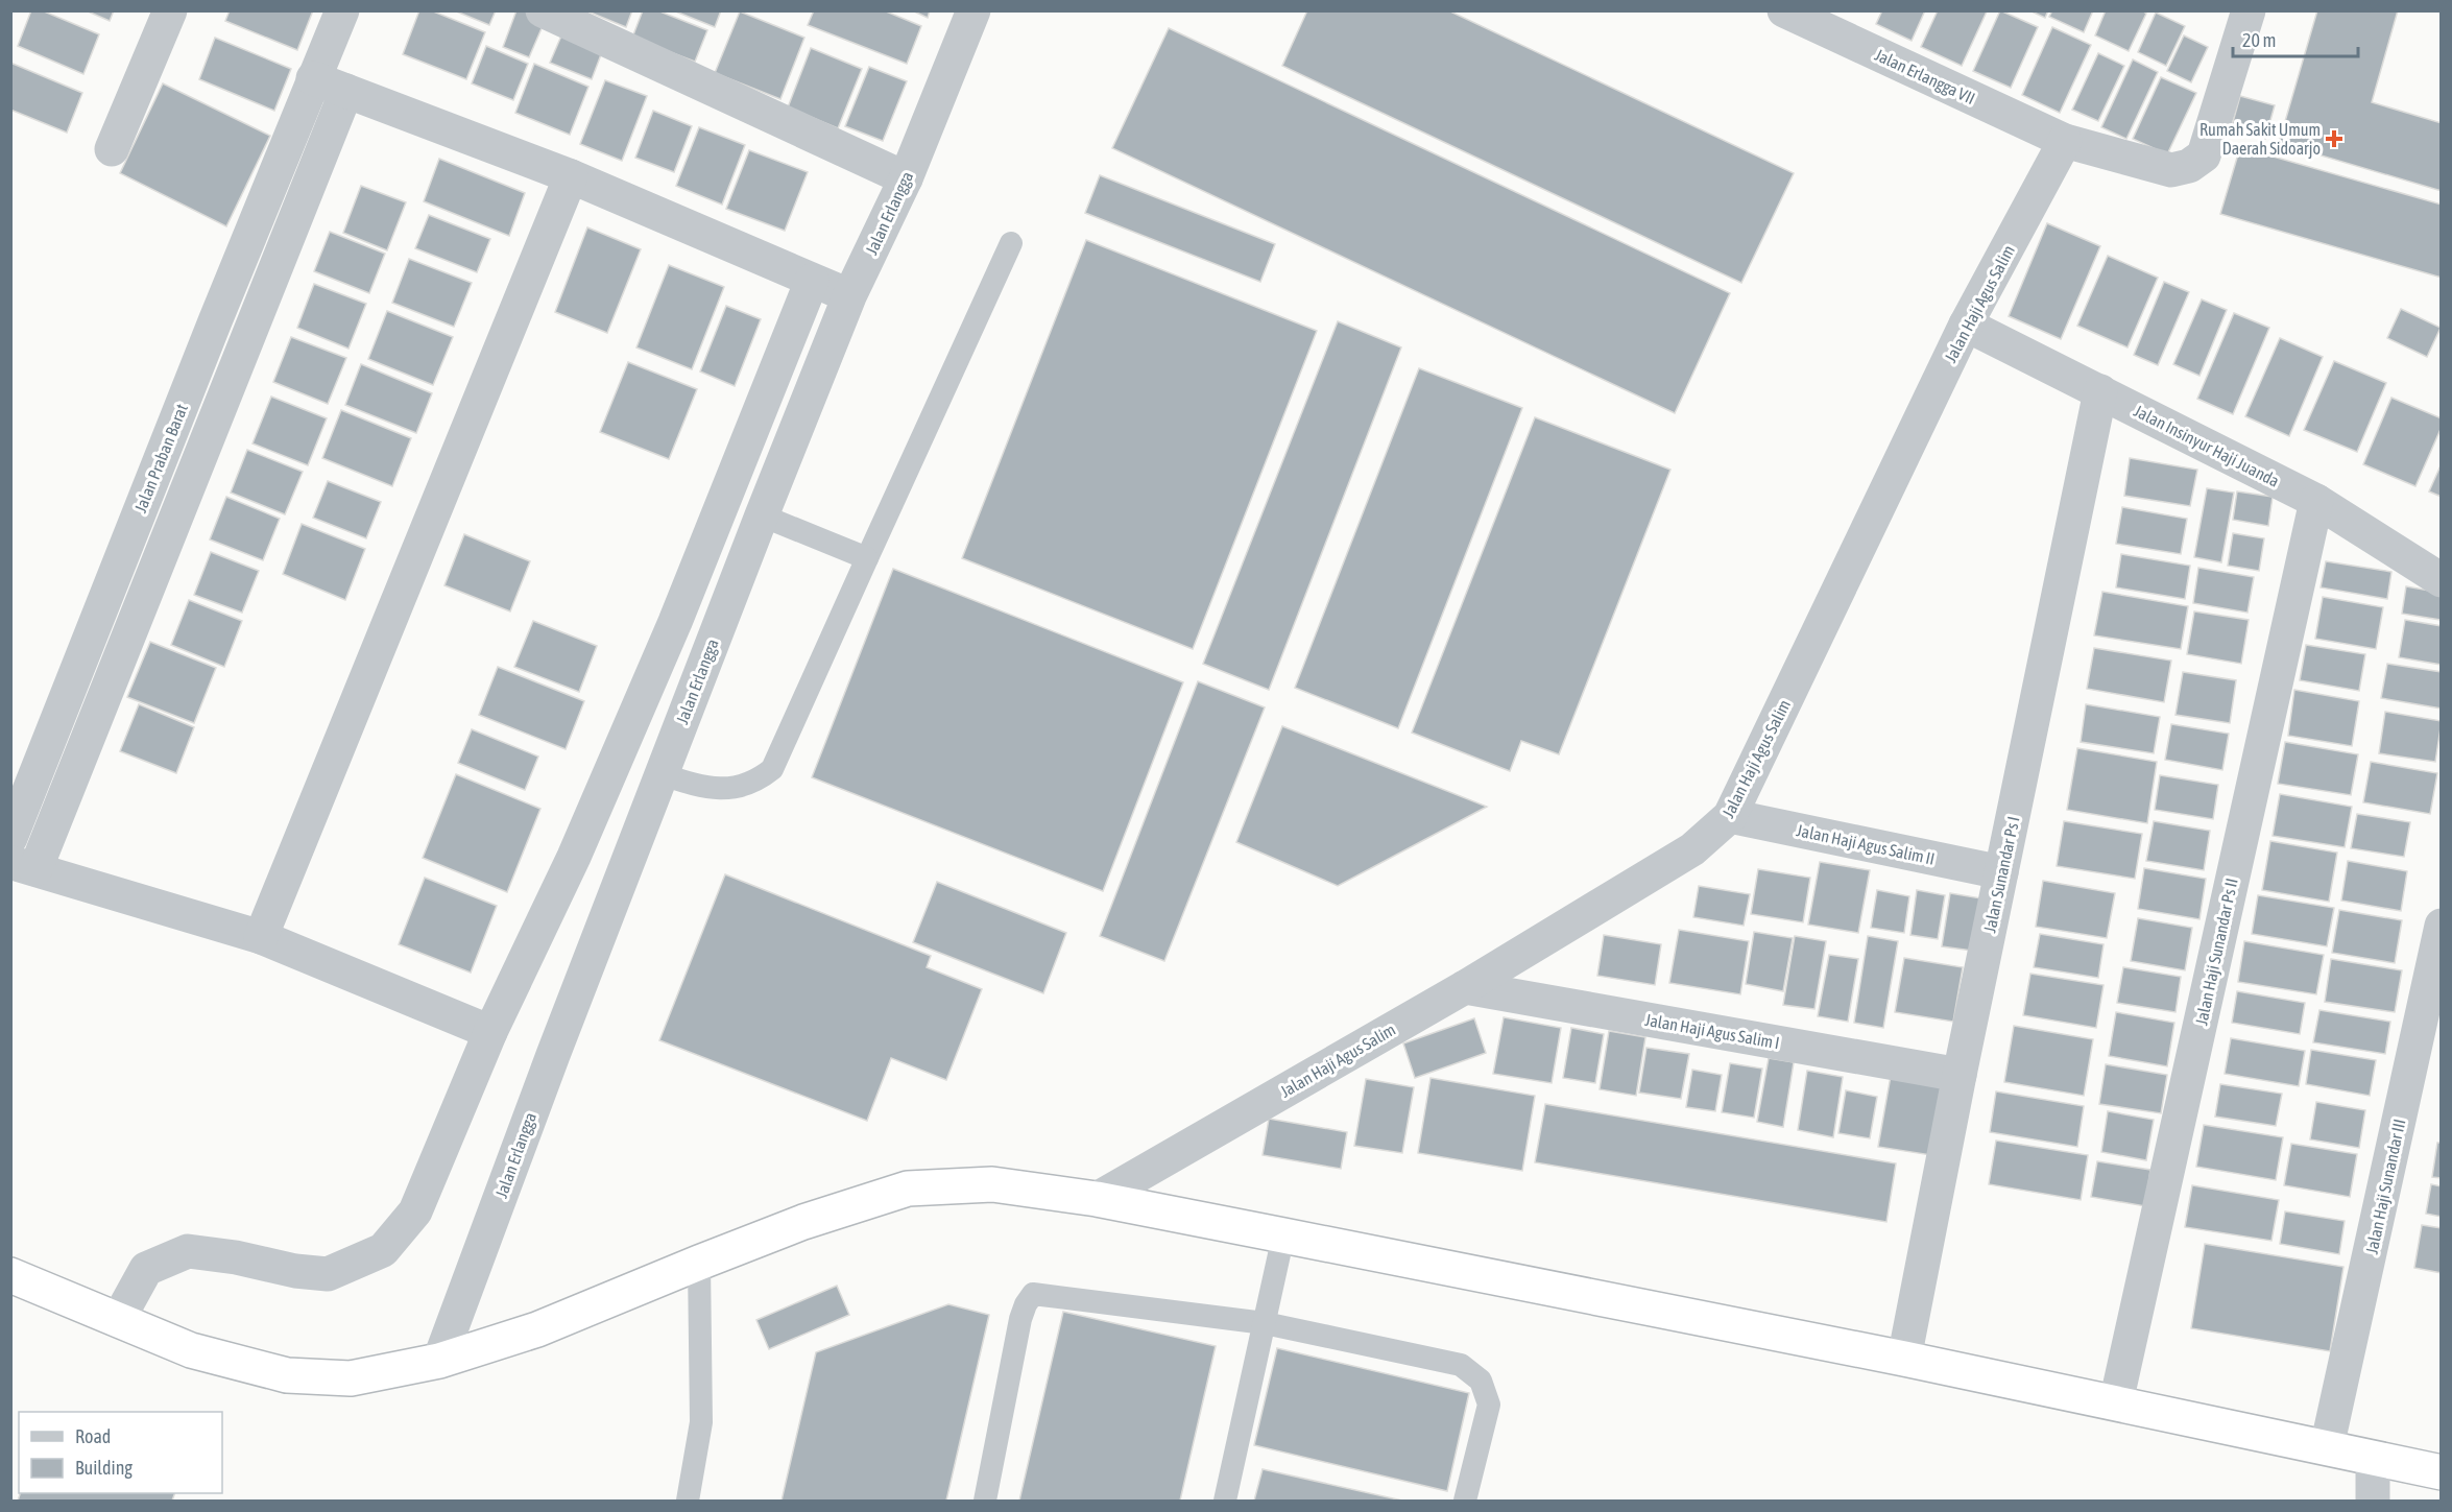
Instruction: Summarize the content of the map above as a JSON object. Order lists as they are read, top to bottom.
{
  "streets": {
    "street": [
      "Jalan Erlangga VII",
      "Jalan Erlangga",
      "Jalan Haji Agus Salim",
      "Jalan Insinyur Haji Juanda",
      "Jalan Praban Barat",
      "Jalan Haji Agus Salim II",
      "Jalan Sunandar Ps I",
      "Jalan Haji Sunandar Ps II",
      "Jalan Haji Agus Salim I",
      "Jalan Haji Sunandar III"
    ]
  },
  "crossings": [
    ["Jalan Erlangga VII", "Jalan Haji Agus Salim"],
    ["Jalan Haji Agus Salim", "Jalan Insinyur Haji Juanda"],
    ["Jalan Haji Agus Salim", "Jalan Haji Agus Salim II"],
    ["Jalan Haji Agus Salim", "Jalan Haji Agus Salim I"],
    ["Jalan Insinyur Haji Juanda", "Jalan Sunandar Ps I"],
    ["Jalan Insinyur Haji Juanda", "Jalan Haji Sunandar Ps II"],
    ["Jalan Haji Agus Salim II", "Jalan Sunandar Ps I"],
    ["Jalan Sunandar Ps I", "Jalan Haji Agus Salim I"]
  ],
  "places": {
    "health": ["Rumah Sakit Umum Daerah Sidoarjo"]
  },
  "legend": ["Road", "Building"],
  "scale_bar": "20 m"
}
